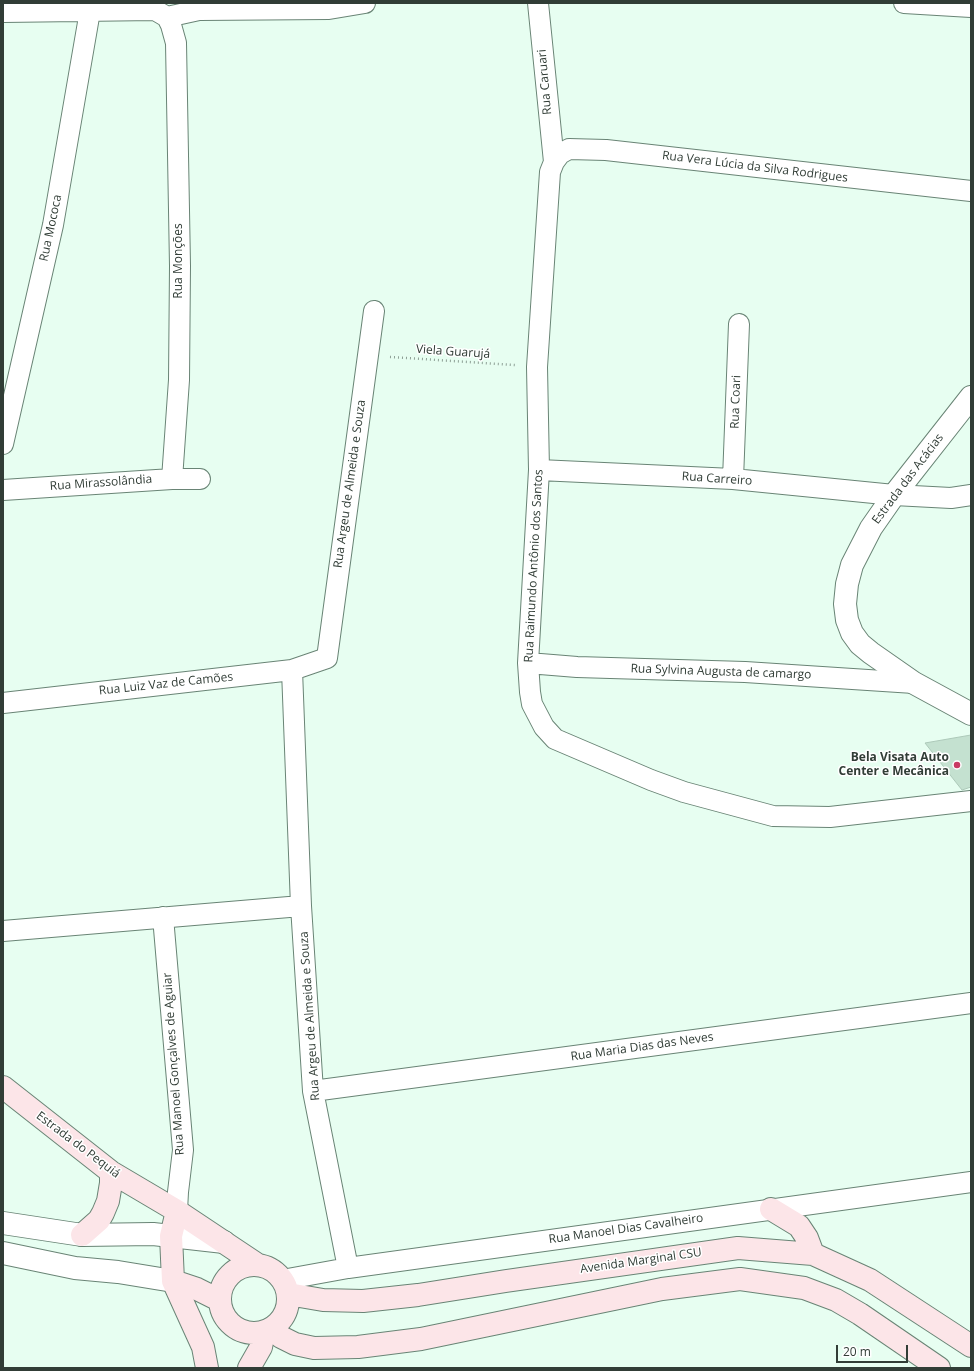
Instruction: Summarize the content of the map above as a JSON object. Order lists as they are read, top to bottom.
{
  "streets": {
    "main road": ["Estrada do Pequiá", "Avenida Marginal CSU"],
    "street": [
      "Rua Caruari",
      "Rua Vera Lúcia da Silva Rodrigues",
      "Rua Mococa",
      "Rua Monções",
      "Rua Coari",
      "Rua Carreiro",
      "Estrada das Acácias",
      "Rua Mirassolândia",
      "Rua Argeu de Almeida e Souza",
      "Rua Raimundo Antônio dos Santos",
      "Rua Sylvina Augusta de camargo",
      "Rua Luiz Vaz de Camões",
      "Rua Maria Dias das Neves",
      "Rua Manoel Gonçalves de Aguiar",
      "Rua Manoel Dias Cavalheiro"
    ],
    "path": ["Viela Guarujá"]
  },
  "crossings": [
    ["Rua Caruari", "Rua Vera Lúcia da Silva Rodrigues"],
    ["Rua Caruari", "Rua Raimundo Antônio dos Santos"],
    ["Rua Vera Lúcia da Silva Rodrigues", "Rua Raimundo Antônio dos Santos"],
    ["Rua Monções", "Rua Mirassolândia"],
    ["Viela Guarujá", "Rua Argeu de Almeida e Souza"],
    ["Viela Guarujá", "Rua Raimundo Antônio dos Santos"],
    ["Rua Coari", "Rua Carreiro"],
    ["Rua Carreiro", "Estrada das Acácias"],
    ["Rua Carreiro", "Rua Raimundo Antônio dos Santos"],
    ["Estrada das Acácias", "Rua Sylvina Augusta de camargo"],
    ["Rua Argeu de Almeida e Souza", "Rua Luiz Vaz de Camões"],
    ["Rua Argeu de Almeida e Souza", "Rua Maria Dias das Neves"],
    ["Rua Argeu de Almeida e Souza", "Rua Manoel Dias Cavalheiro"],
    ["Rua Raimundo Antônio dos Santos", "Rua Sylvina Augusta de camargo"],
    ["Rua Manoel Gonçalves de Aguiar", "Estrada do Pequiá"],
    ["Estrada do Pequiá", "Rua Manoel Dias Cavalheiro"],
    ["Estrada do Pequiá", "Avenida Marginal CSU"],
    ["Rua Manoel Dias Cavalheiro", "Avenida Marginal CSU"]
  ],
  "places": ["Bela Visata Auto Center e Mecânica"],
  "scale_bar": "20 m"
}
